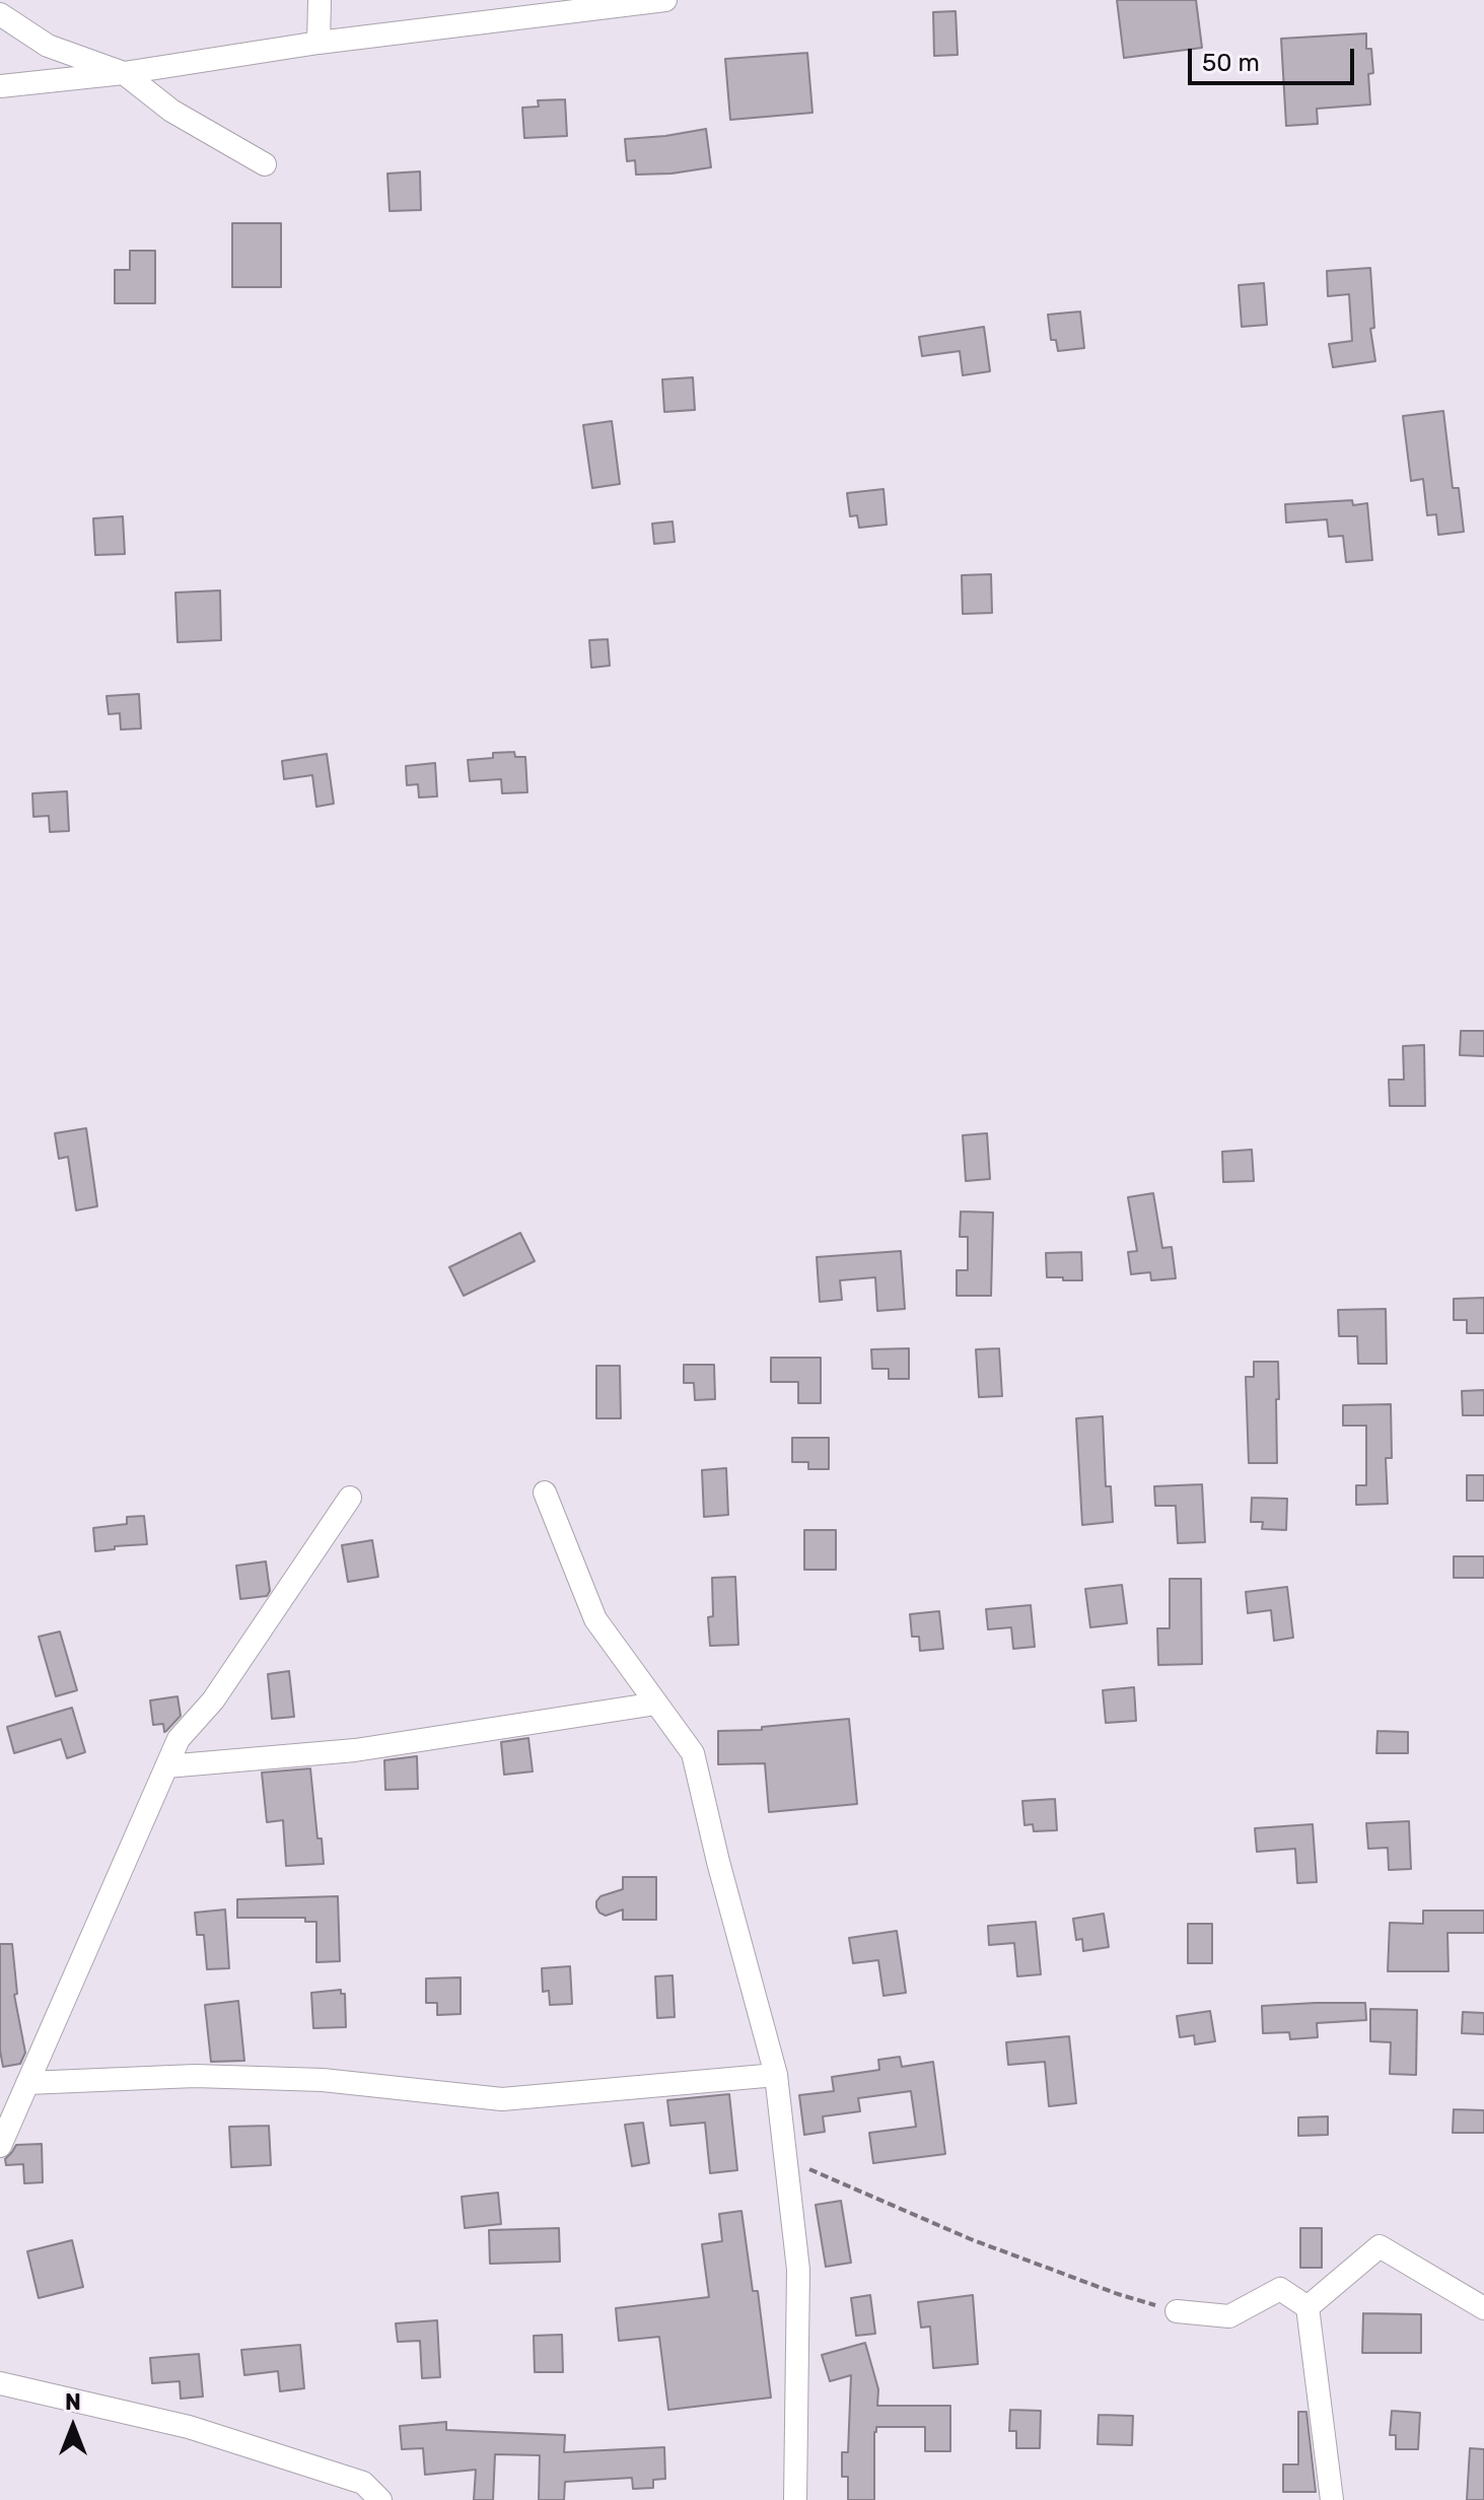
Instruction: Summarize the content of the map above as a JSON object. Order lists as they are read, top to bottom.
{
  "scale_bar": "50 m",
  "north": "top"
}
